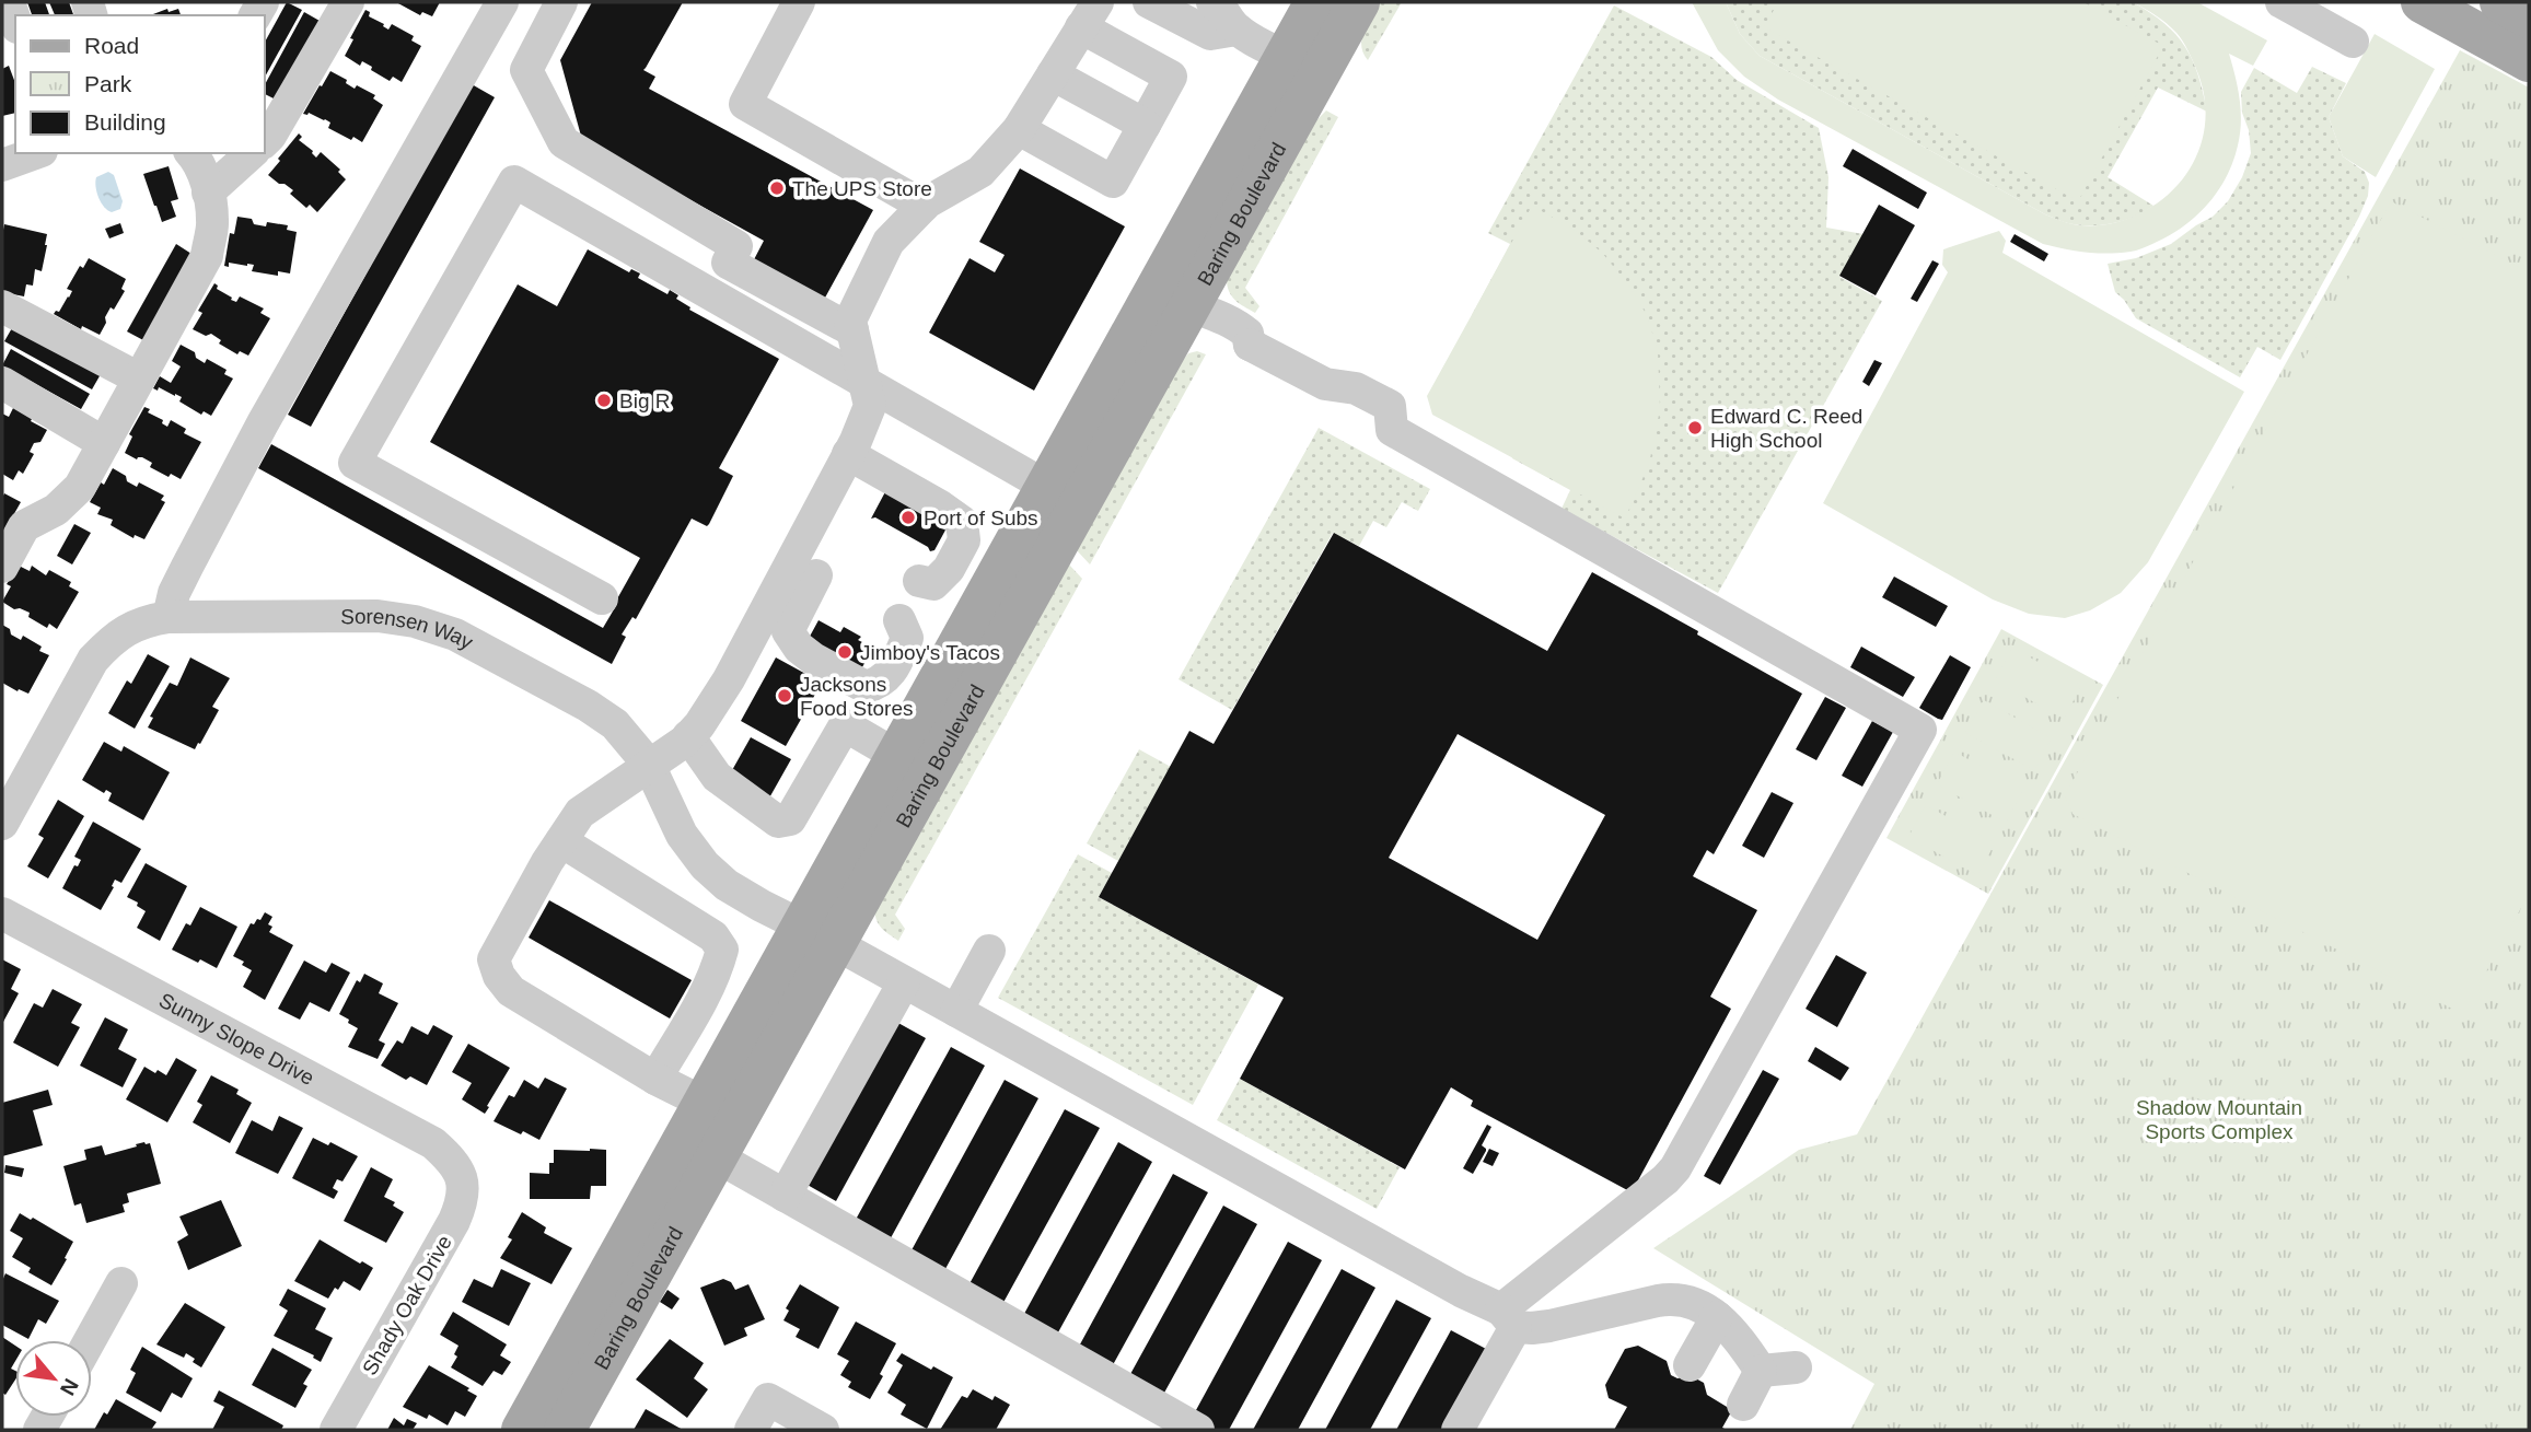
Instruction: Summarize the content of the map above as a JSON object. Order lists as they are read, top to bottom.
{
  "streets": {
    "main road": ["Baring Boulevard"],
    "street": ["Sorensen Way", "Sunny Slope Drive", "Shady Oak Drive"]
  },
  "crossings": [
    ["Baring Boulevard", "Sorensen Way"],
    ["Sunny Slope Drive", "Shady Oak Drive"]
  ],
  "parks": ["Shadow Mountain Sports Complex"],
  "places": [
    "The UPS Store",
    "Big R",
    "Edward C. Reed High School",
    "Port of Subs",
    "Jimboy's Tacos",
    "Jacksons Food Stores"
  ],
  "legend": ["Road", "Park", "Building"],
  "north": "bottom right"
}
